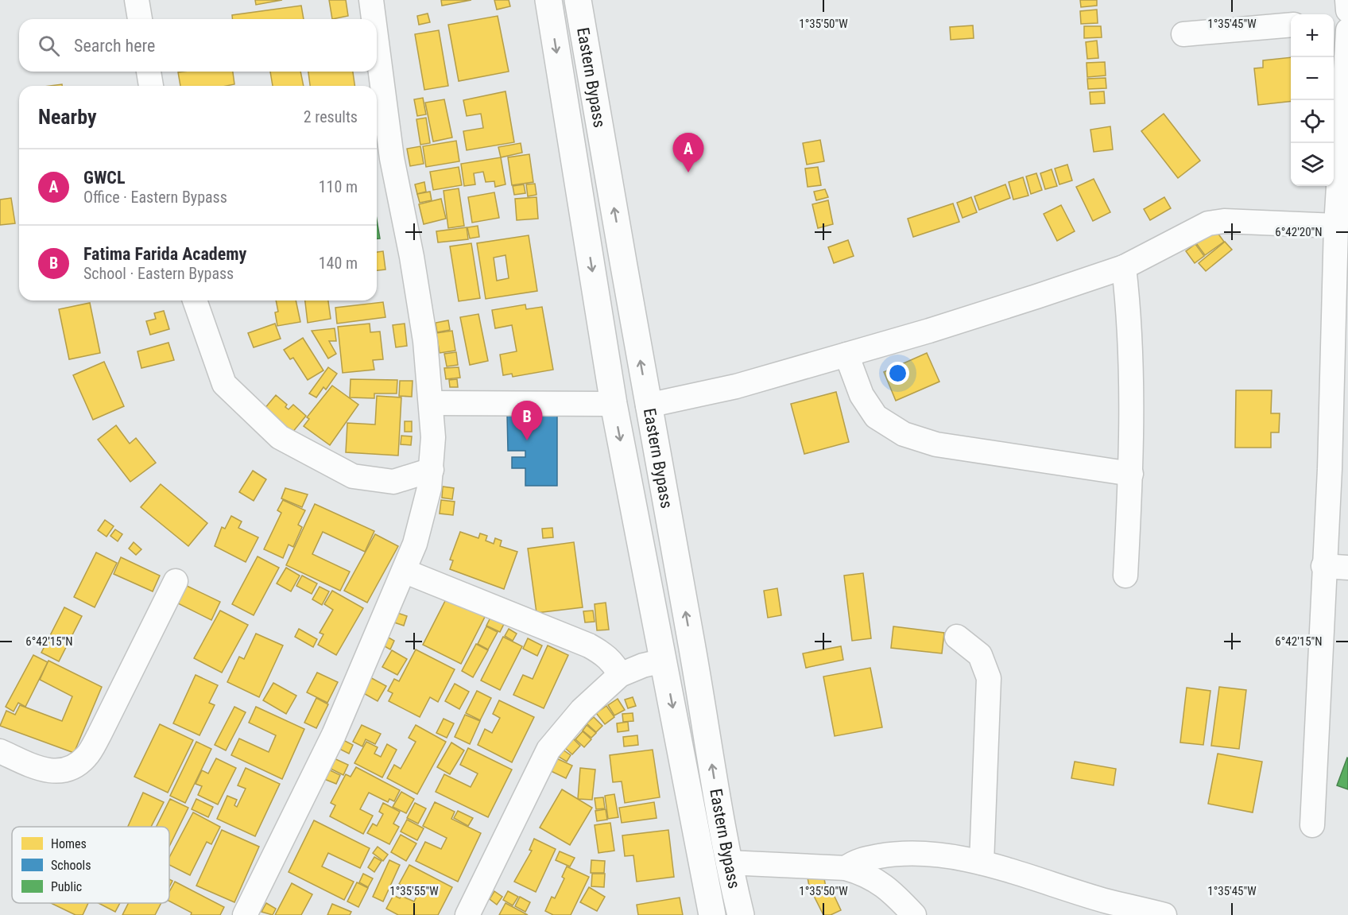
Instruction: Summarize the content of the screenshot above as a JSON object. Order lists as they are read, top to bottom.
{
  "streets": {
    "highway": ["Eastern Bypass"]
  },
  "legend": ["Homes", "Schools", "Public"],
  "page": {
    "map_buttons": ["+", "−"],
    "search": "Search here",
    "heading": ["Nearby", "2 results"],
    "pins": ["A", "B"],
    "list": [
      {
        "mark": "A",
        "name": "GWCL",
        "note": "Office · Eastern Bypass",
        "value": "110 m"
      },
      {
        "mark": "B",
        "name": "Fatima Farida Academy",
        "note": "School · Eastern Bypass",
        "value": "140 m"
      }
    ]
  },
  "coordinates": [
    "1°35'50\"W",
    "1°35'45\"W",
    "6°42'20\"N",
    "6°42'15\"N",
    "1°35'55\"W"
  ]
}
